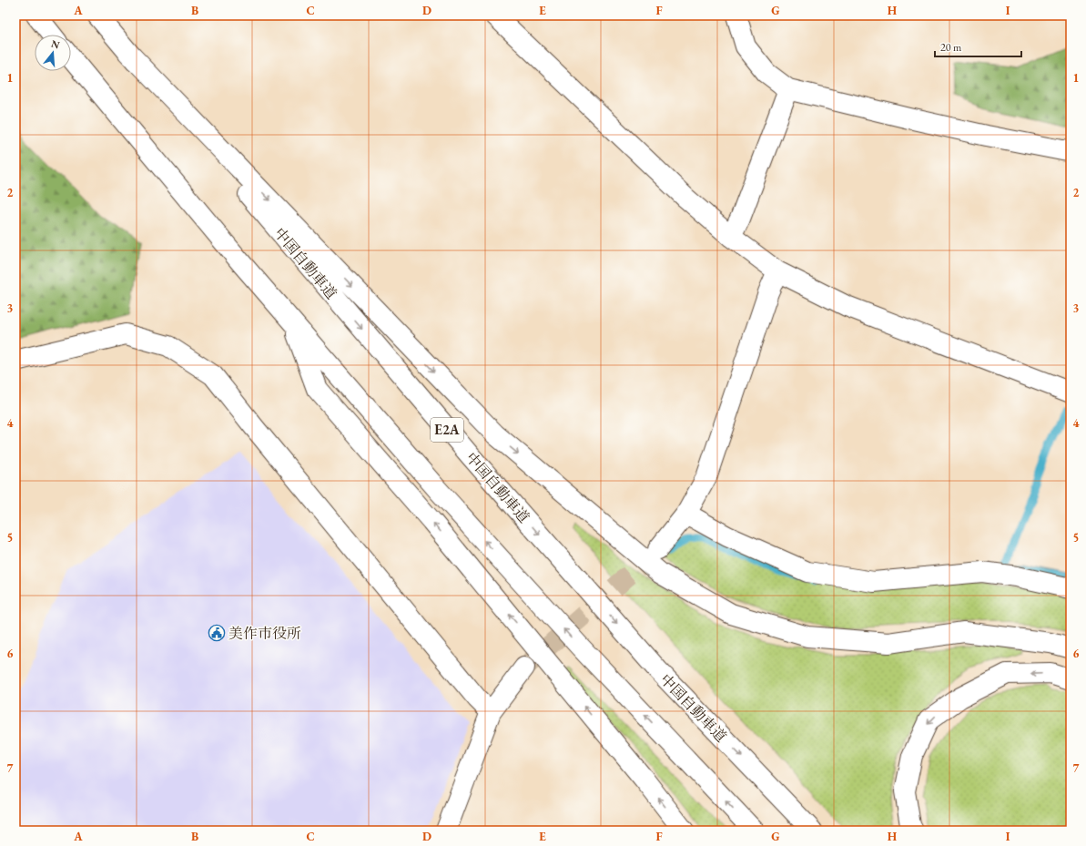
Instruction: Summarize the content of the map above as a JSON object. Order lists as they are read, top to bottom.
{
  "streets": {
    "main road": ["中国自動車道", "E2A"]
  },
  "places": {
    "public building": ["美作市役所"]
  },
  "scale_bar": "20 m",
  "north": "top",
  "grid": {
    "columns": [
      "A",
      "B",
      "C",
      "D",
      "E",
      "F",
      "G",
      "H",
      "I"
    ],
    "rows": [
      "1",
      "2",
      "3",
      "4",
      "5",
      "6",
      "7"
    ]
  }
}
